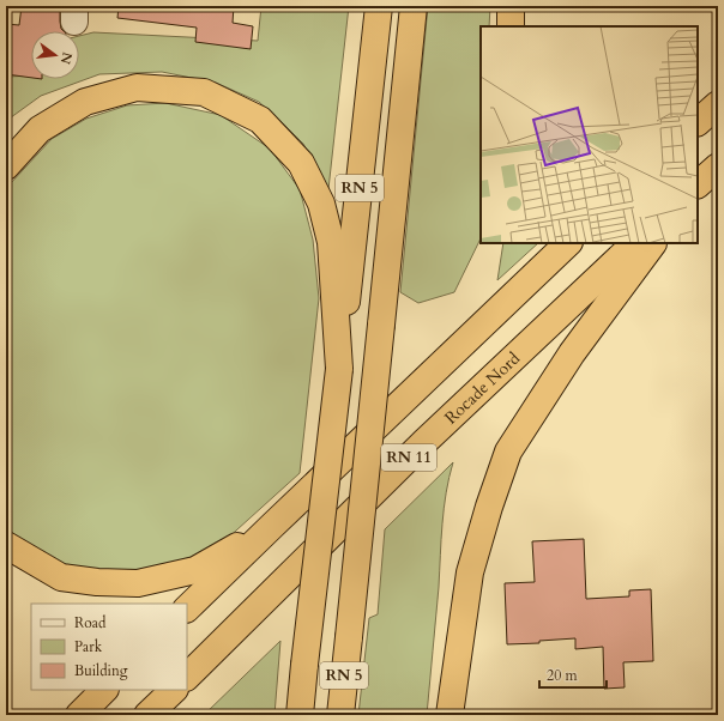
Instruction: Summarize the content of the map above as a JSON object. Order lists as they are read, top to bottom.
{
  "streets": {
    "highway": ["RN 5", "Rocade Nord", "RN 11"]
  },
  "legend": ["Road", "Park", "Building"],
  "scale_bar": "20 m",
  "north": "right"
}
